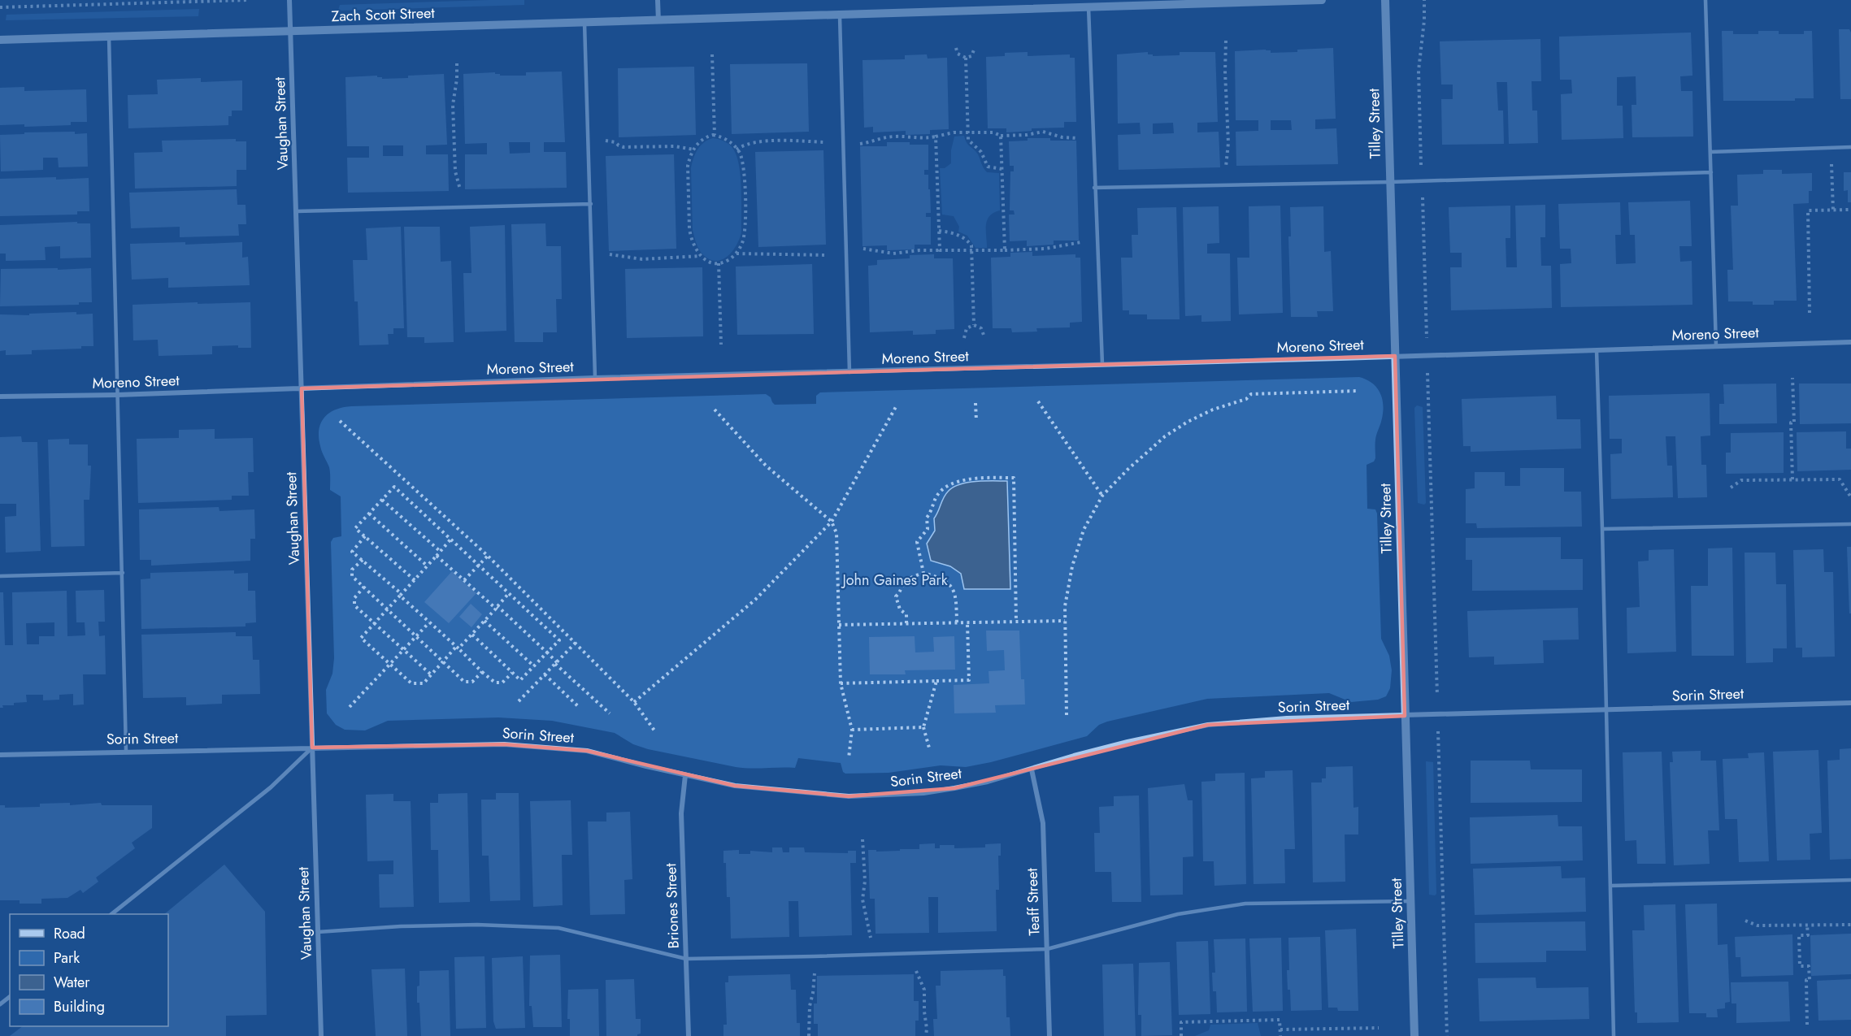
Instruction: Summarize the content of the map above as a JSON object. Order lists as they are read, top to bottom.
{
  "streets": {
    "street": [
      "Zach Scott Street",
      "Vaughan Street",
      "Tilley Street",
      "Moreno Street",
      "Sorin Street",
      "Teaff Street",
      "Briones Street"
    ]
  },
  "crossings": [
    ["Zach Scott Street", "Vaughan Street"],
    ["Vaughan Street", "Moreno Street"],
    ["Vaughan Street", "Sorin Street"],
    ["Tilley Street", "Moreno Street"],
    ["Tilley Street", "Sorin Street"],
    ["Sorin Street", "Teaff Street"],
    ["Sorin Street", "Briones Street"]
  ],
  "parks": ["John Gaines Park"],
  "legend": [
    "Road",
    "Park",
    "Water",
    "Building"
  ]
}
